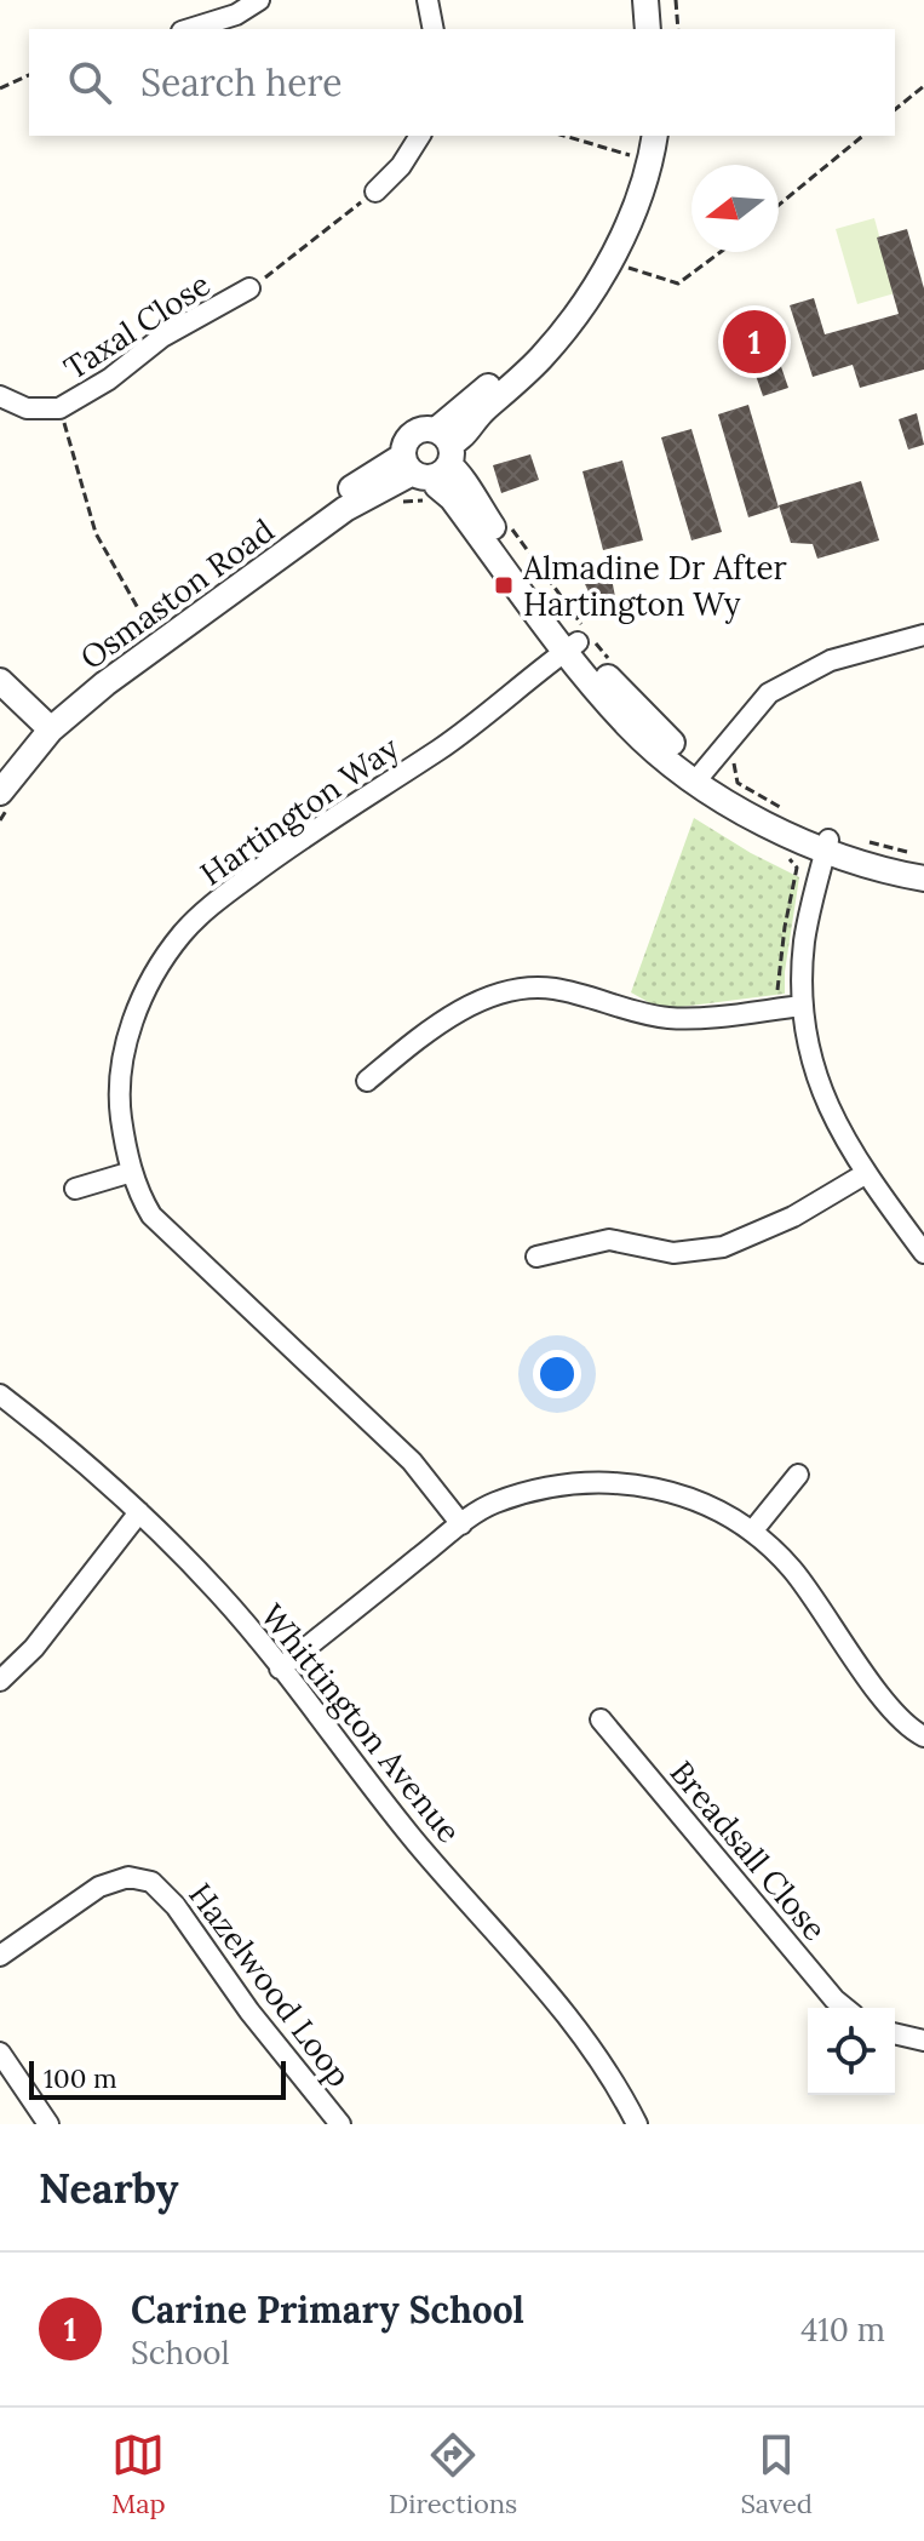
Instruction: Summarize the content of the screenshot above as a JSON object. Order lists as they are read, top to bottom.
{
  "streets": {
    "street": [
      "Taxal Close",
      "Osmaston Road",
      "Hartington Way",
      "Whittington Avenue",
      "Breadsall Close",
      "Hazelwood Loop"
    ]
  },
  "places": {
    "transit": ["Almadine Dr After Hartington Wy"]
  },
  "scale_bar": "100 m",
  "north": "left",
  "page": {
    "search": "Search here",
    "pins": "1",
    "scale": "100 m",
    "heading": "Nearby",
    "list": [
      {
        "mark": "1",
        "name": "Carine Primary School",
        "note": "School",
        "value": "410 m"
      }
    ],
    "nav": ["Map", "Directions", "Saved"]
  }
}
